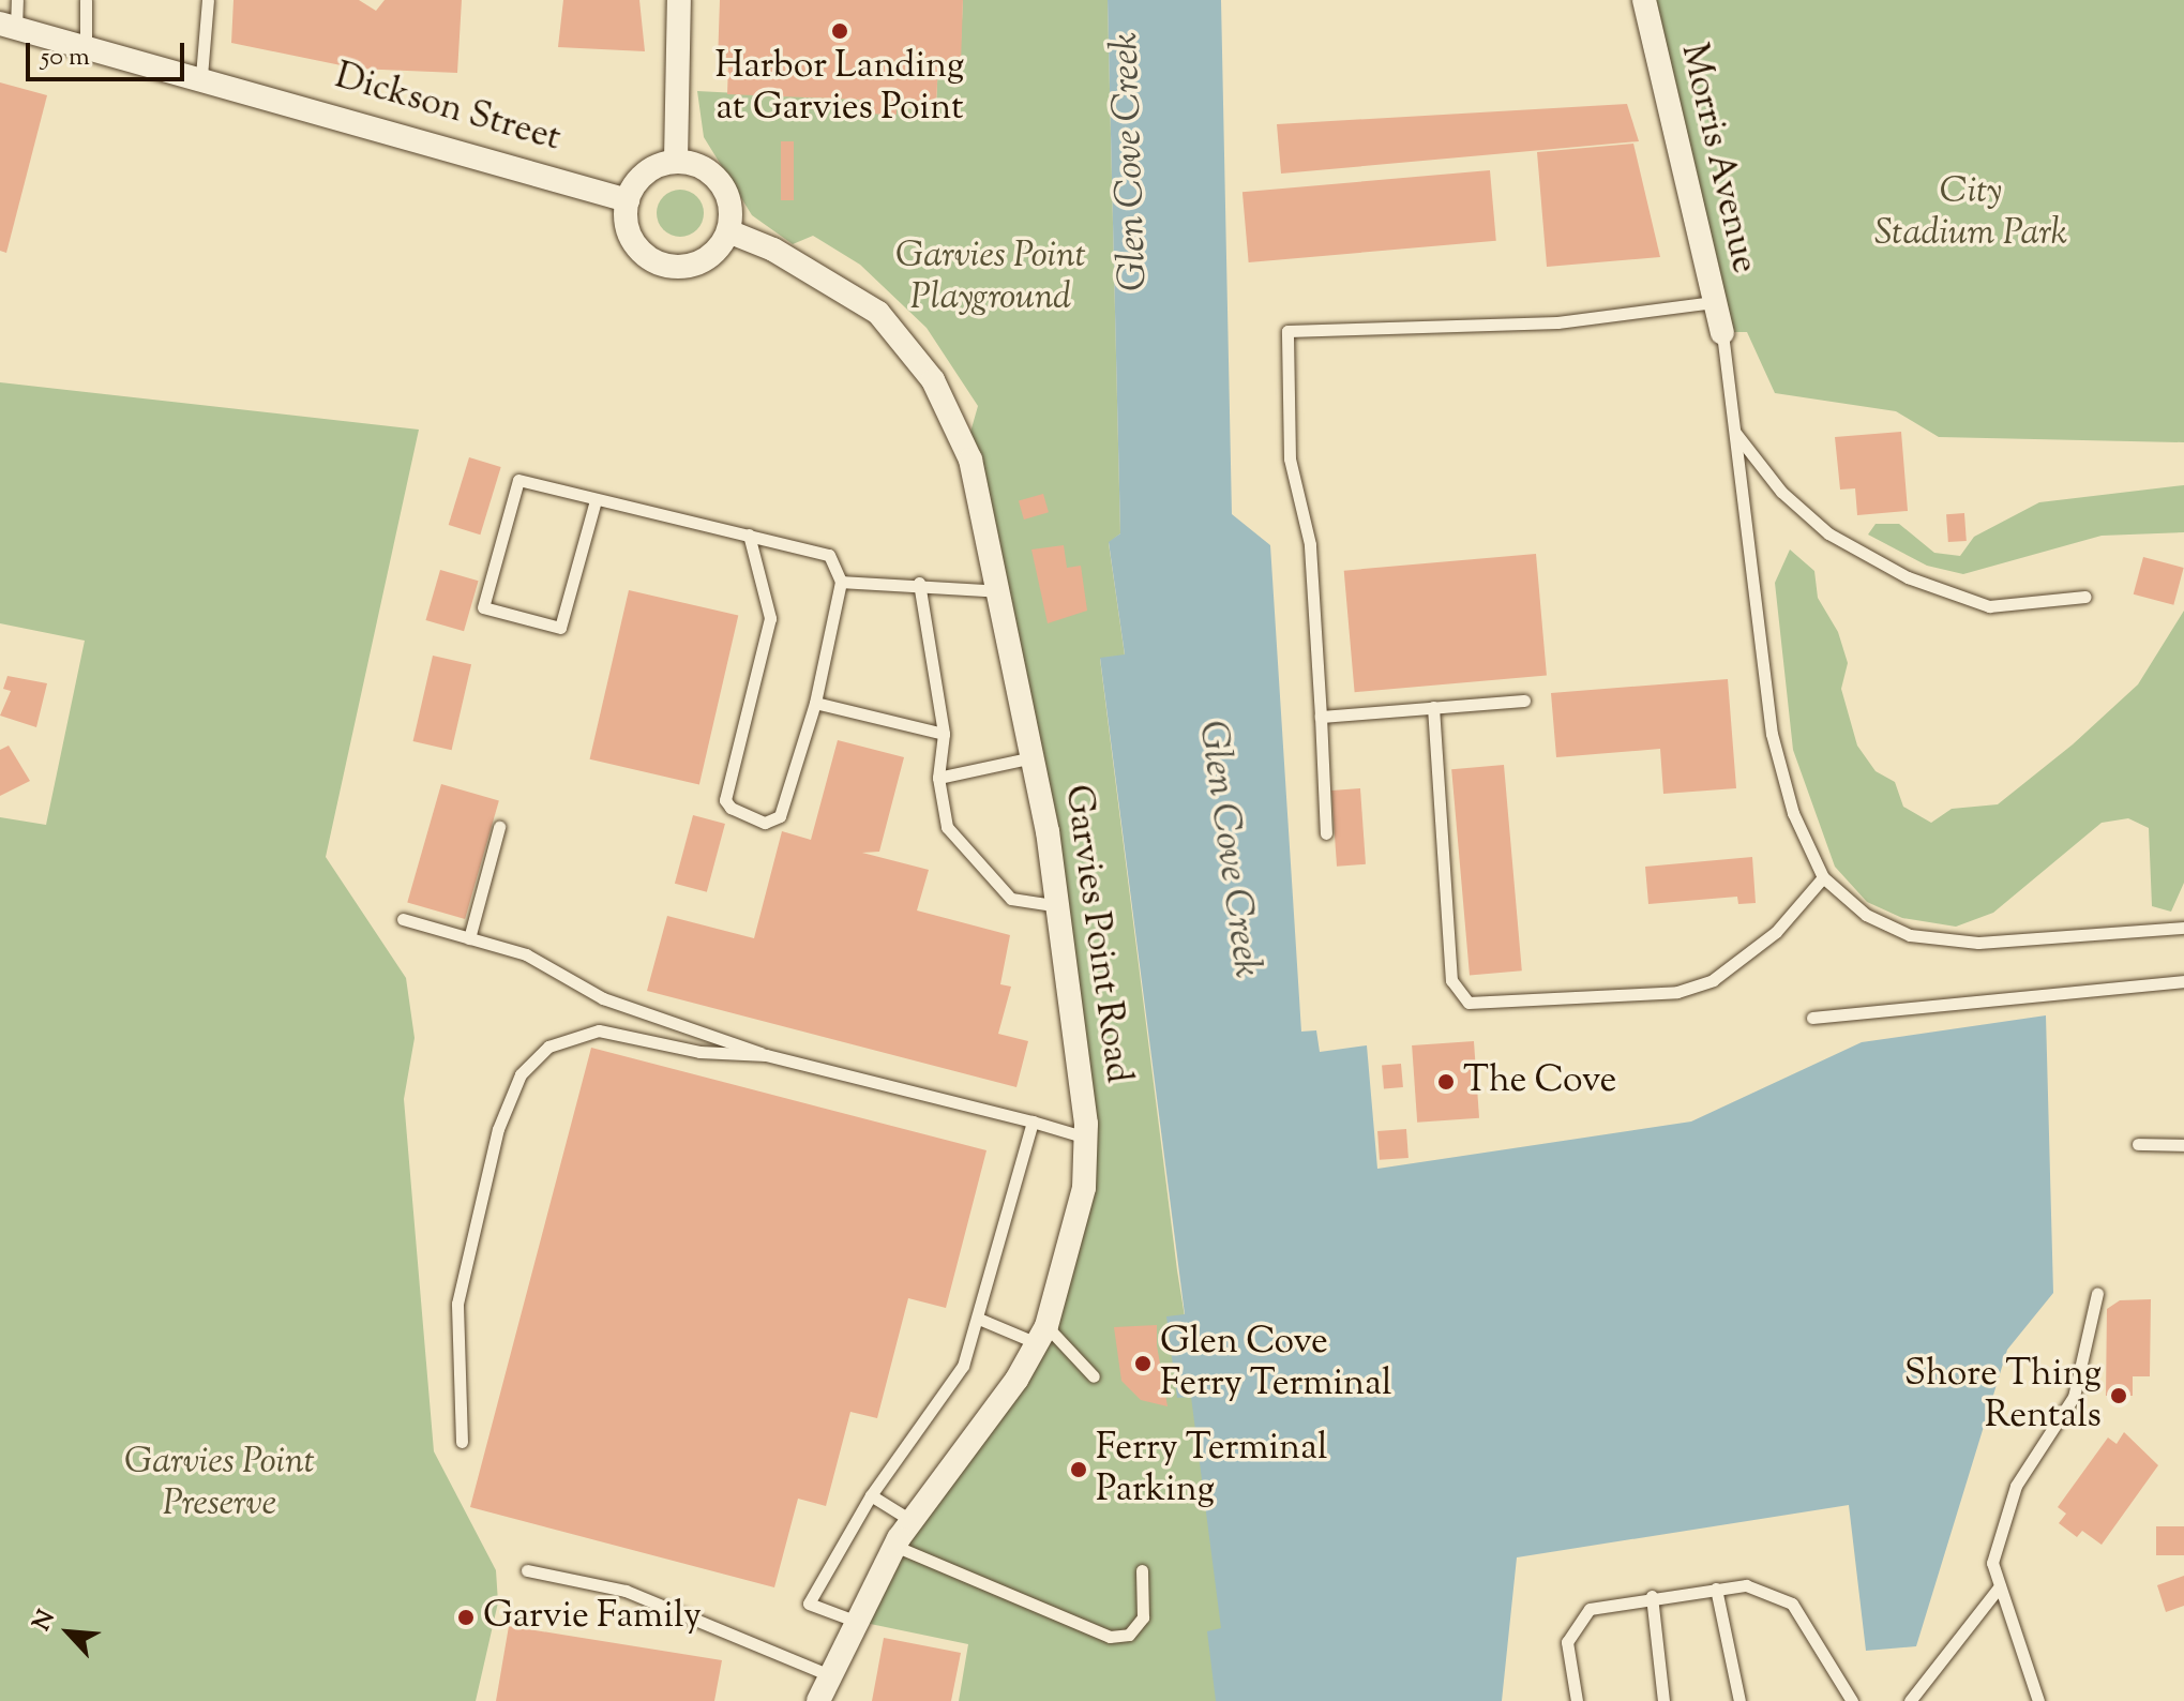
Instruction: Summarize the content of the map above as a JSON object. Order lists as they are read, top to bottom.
{
  "streets": {
    "street": ["Dickson Street", "Morris Avenue", "Garvies Point Road"]
  },
  "crossings": [
    ["Dickson Street", "Garvies Point Road"]
  ],
  "water": ["Glen Cove Creek"],
  "parks": ["City Stadium Park", "Garvies Point Playground", "Garvies Point Preserve"],
  "places": [
    "Harbor Landing at Garvies Point",
    "The Cove",
    "Glen Cove Ferry Terminal",
    "Shore Thing Rentals",
    "Ferry Terminal Parking",
    "Garvie Family"
  ],
  "scale_bar": "50 m",
  "north": "top left"
}
